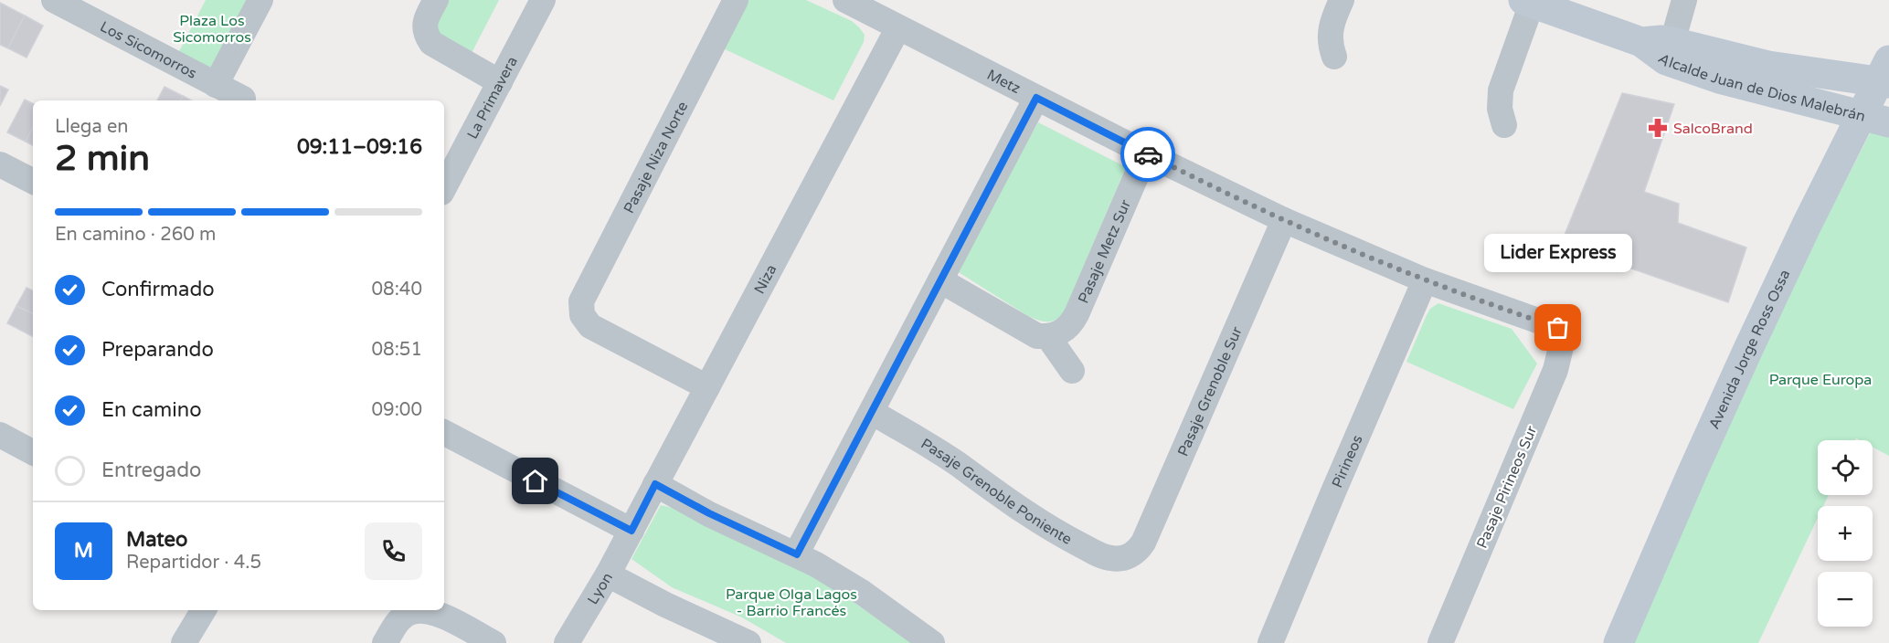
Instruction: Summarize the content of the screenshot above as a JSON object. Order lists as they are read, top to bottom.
{
  "streets": {
    "street": [
      "Los Sicomorros",
      "Metz",
      "Alcalde Juan de Dios Malebrán",
      "La Primavera",
      "Pasaje Niza Norte",
      "Pasaje Metz Sur",
      "Niza",
      "Avenida Jorge Ross Ossa",
      "Pasaje Grenoble Sur",
      "Pirineos",
      "Pasaje Pirineos Sur",
      "Pasaje Grenoble Poniente",
      "Lyon"
    ]
  },
  "crossings": [
    ["Metz", "Pasaje Metz Sur"],
    ["Metz", "Niza"],
    ["Metz", "Pasaje Grenoble Sur"],
    ["Metz", "Pirineos"],
    ["Metz", "Pasaje Pirineos Sur"],
    ["Alcalde Juan de Dios Malebrán", "Avenida Jorge Ross Ossa"],
    ["Pasaje Niza Norte", "Niza"],
    ["Niza", "Lyon"],
    ["Pasaje Grenoble Sur", "Pasaje Grenoble Poniente"]
  ],
  "parks": ["Plaza Los Sicomorros", "Parque Europa", "Parque Olga Lagos - Barrio Francés"],
  "places": {
    "pharmacy": ["SalcoBrand"],
    "other": ["Lider Express"]
  },
  "page": {
    "heading": ["2 min", "Llega en", "09:11–09:16"],
    "panel": ["Mateo", "Repartidor · 4.5"],
    "bar": "En camino · 260 m",
    "bubble": "Lider Express",
    "list": [
      ["Confirmado", "08:40"],
      ["Preparando", "08:51"],
      ["En camino", "09:00"],
      "Entregado"
    ],
    "map_buttons": ["+", "−"],
    "round": "M"
  }
}
